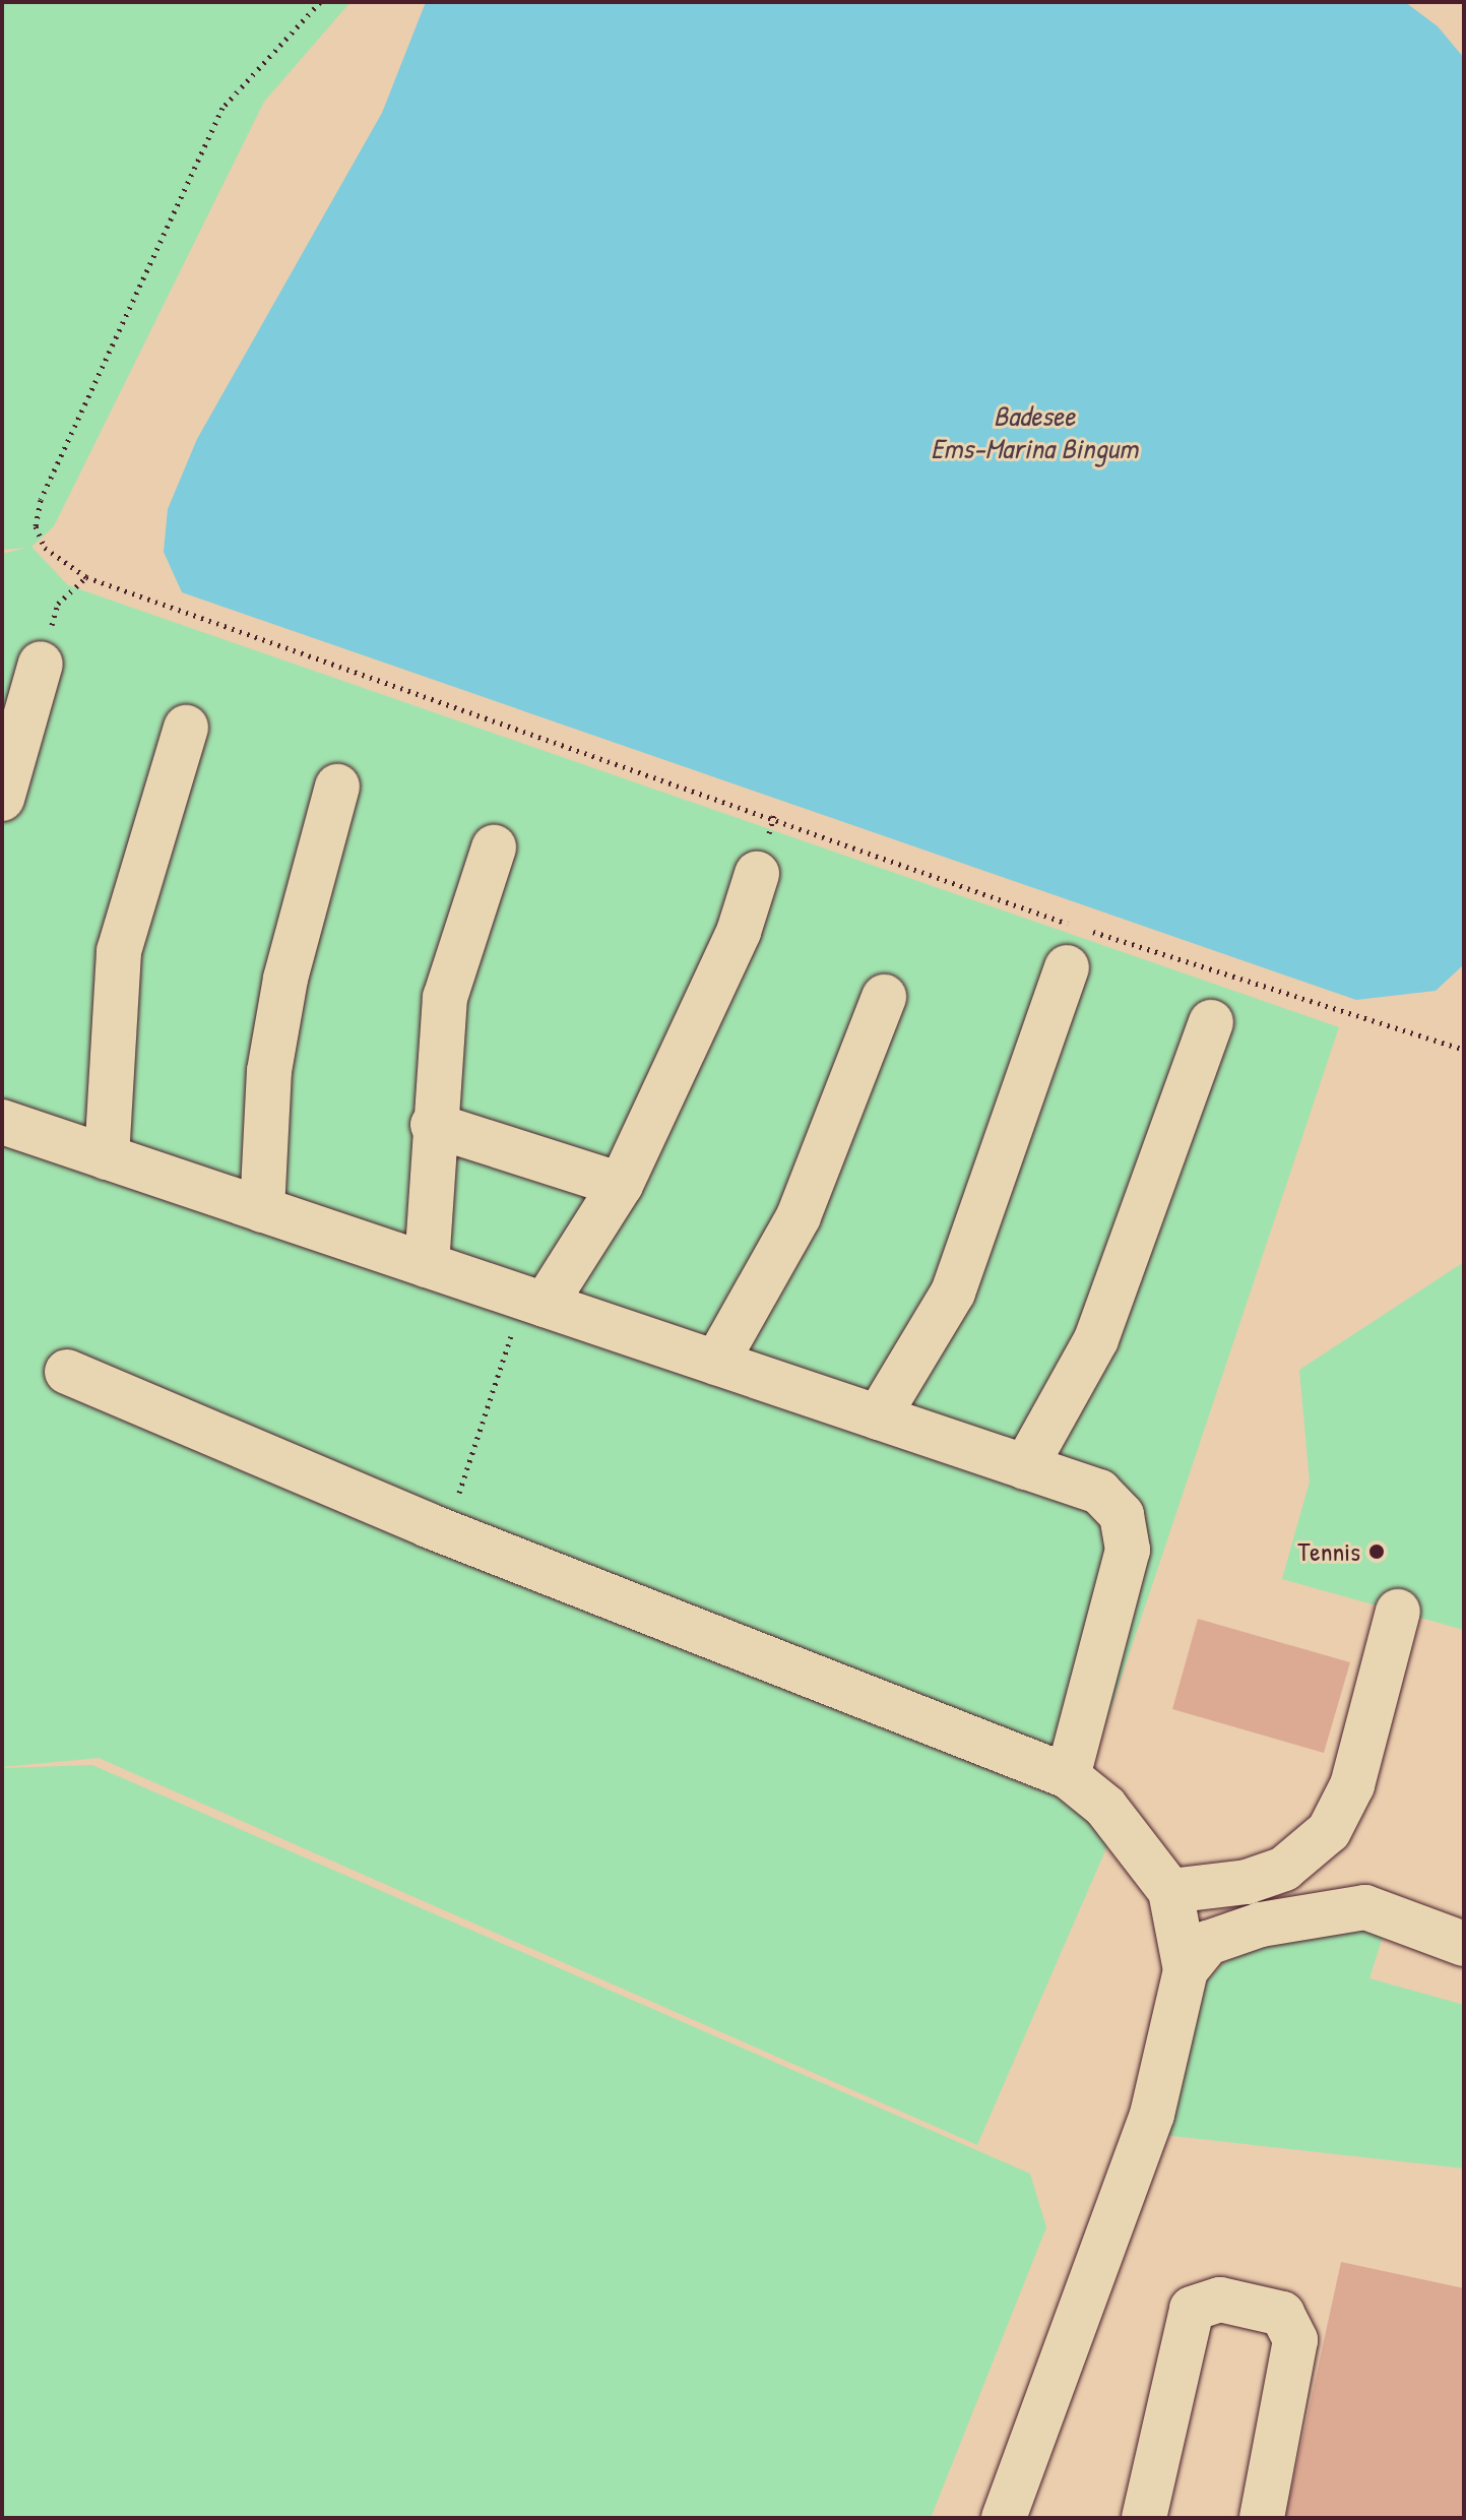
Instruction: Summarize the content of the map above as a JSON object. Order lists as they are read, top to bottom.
{
  "water": ["Badesee Ems-Marina Bingum"],
  "places": ["Tennis"]
}
